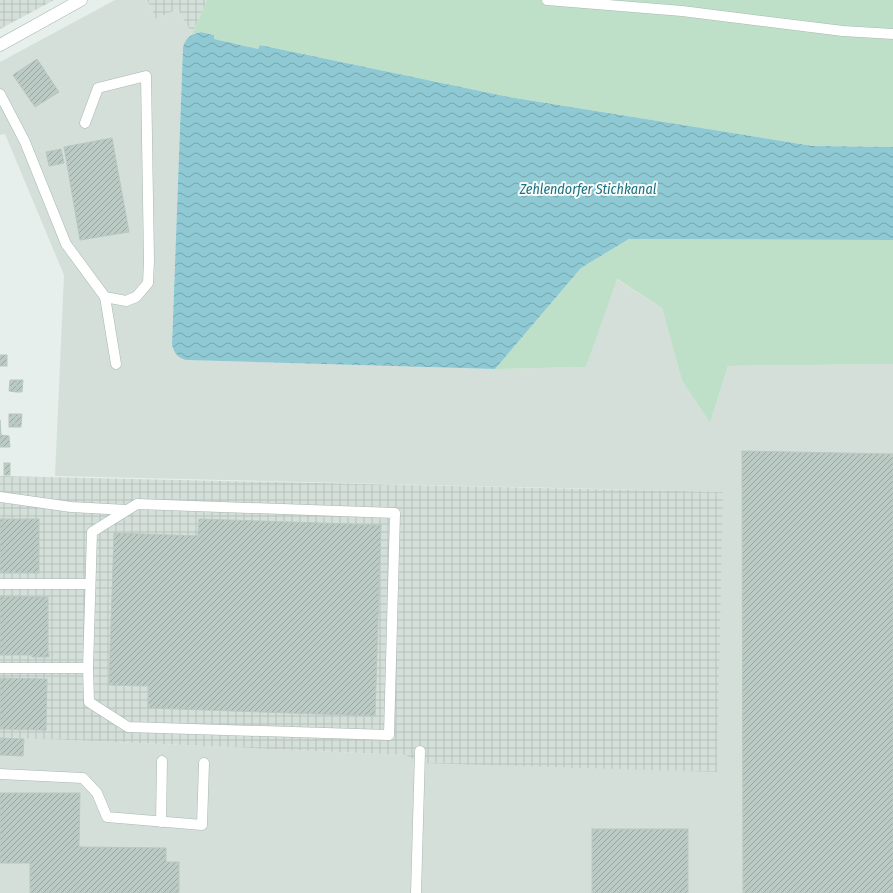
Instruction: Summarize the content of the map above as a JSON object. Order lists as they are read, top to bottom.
{
  "water": ["Zehlendorfer Stichkanal"]
}
